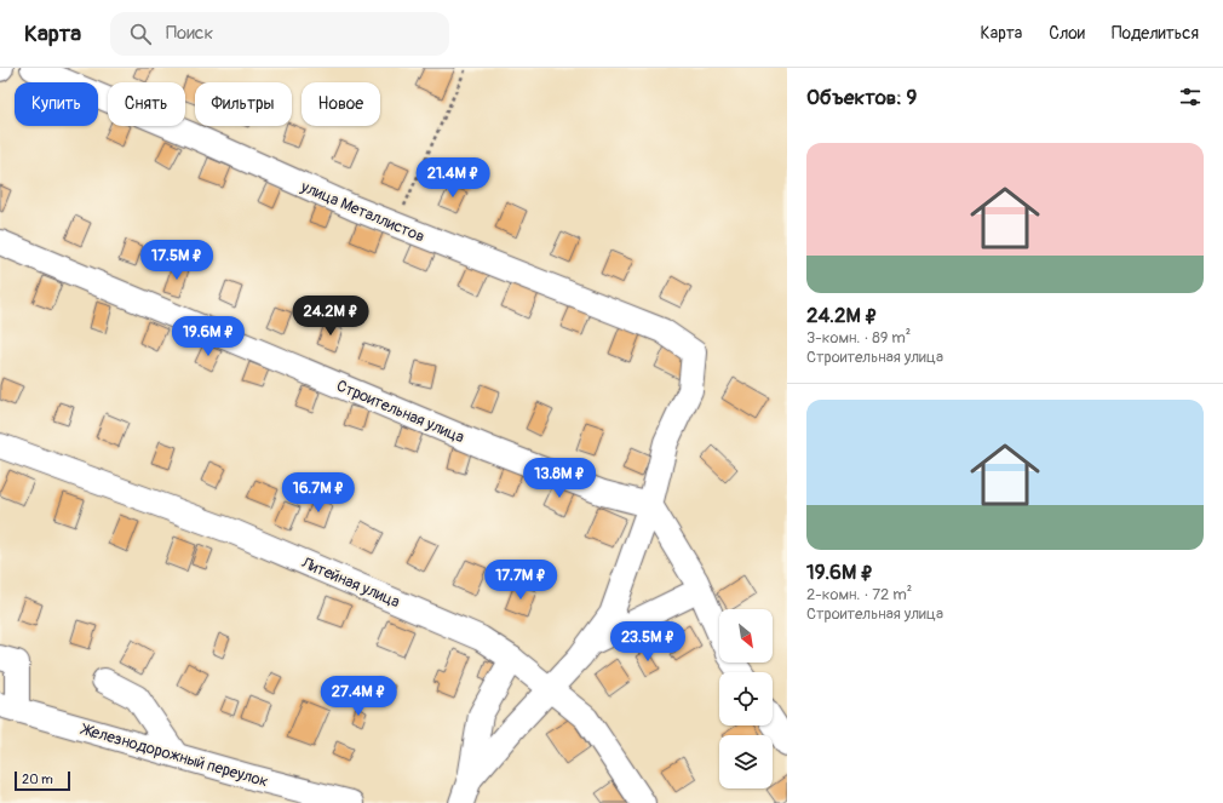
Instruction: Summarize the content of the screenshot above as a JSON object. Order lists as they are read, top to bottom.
{
  "streets": {
    "street": [
      "улица Металлистов",
      "Строительная улица",
      "Литейная улица",
      "Железнодорожный переулок"
    ]
  },
  "crossings": [
    ["улица Металлистов", "Строительная улица"]
  ],
  "scale_bar": "20 m",
  "north": "bottom right",
  "page": {
    "header": "Карта",
    "search": "Поиск",
    "nav": ["Карта", "Слои", "Поделиться"],
    "heading": "Объектов: 9",
    "chip": [
      "Купить",
      "Снять",
      "Фильтры",
      "Новое"
    ],
    "list": [
      {
        "name": "24.2M ₽",
        "note": "3-комн. · 89 m² · Строительная улица"
      },
      {
        "name": "19.6M ₽",
        "note": "2-комн. · 72 m² · Строительная улица"
      }
    ],
    "price": [
      "21.4M ₽",
      "17.5M ₽",
      "24.2M ₽",
      "19.6M ₽",
      "13.8M ₽",
      "16.7M ₽",
      "17.7M ₽",
      "23.5M ₽",
      "27.4M ₽"
    ],
    "scale": "20 m"
  }
}
